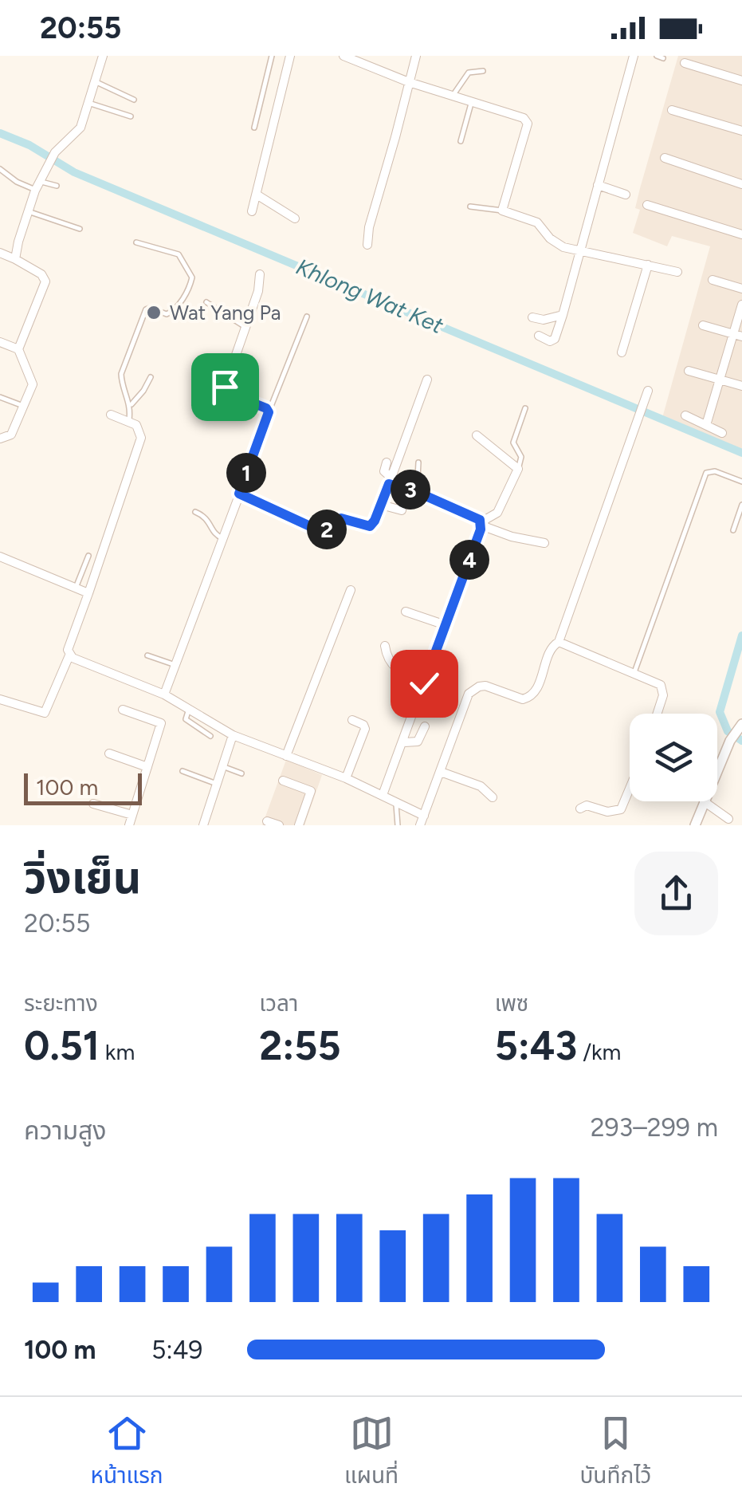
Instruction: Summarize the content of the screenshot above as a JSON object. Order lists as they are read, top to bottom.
{
  "water": ["Khlong Wat Ket"],
  "places": ["Wat Yang Pa"],
  "scale_bar": "100 m",
  "page": {
    "status": "20:55",
    "pins": [
      "1",
      "3",
      "2",
      "4"
    ],
    "scale": "100 m",
    "heading": ["วิ่งเย็น", "20:55"],
    "stats": [
      ["ระยะทาง", "0.51 km"],
      ["เวลา", "2:55"],
      ["เพซ", "5:43 /km"]
    ],
    "chart": ["ความสูง", "293–299 m"],
    "list": [
      {
        "name": "100 m",
        "note": "5:49"
      }
    ],
    "tabs": ["หน้าแรก", "แผนที่", "บันทึกไว้"]
  }
}
